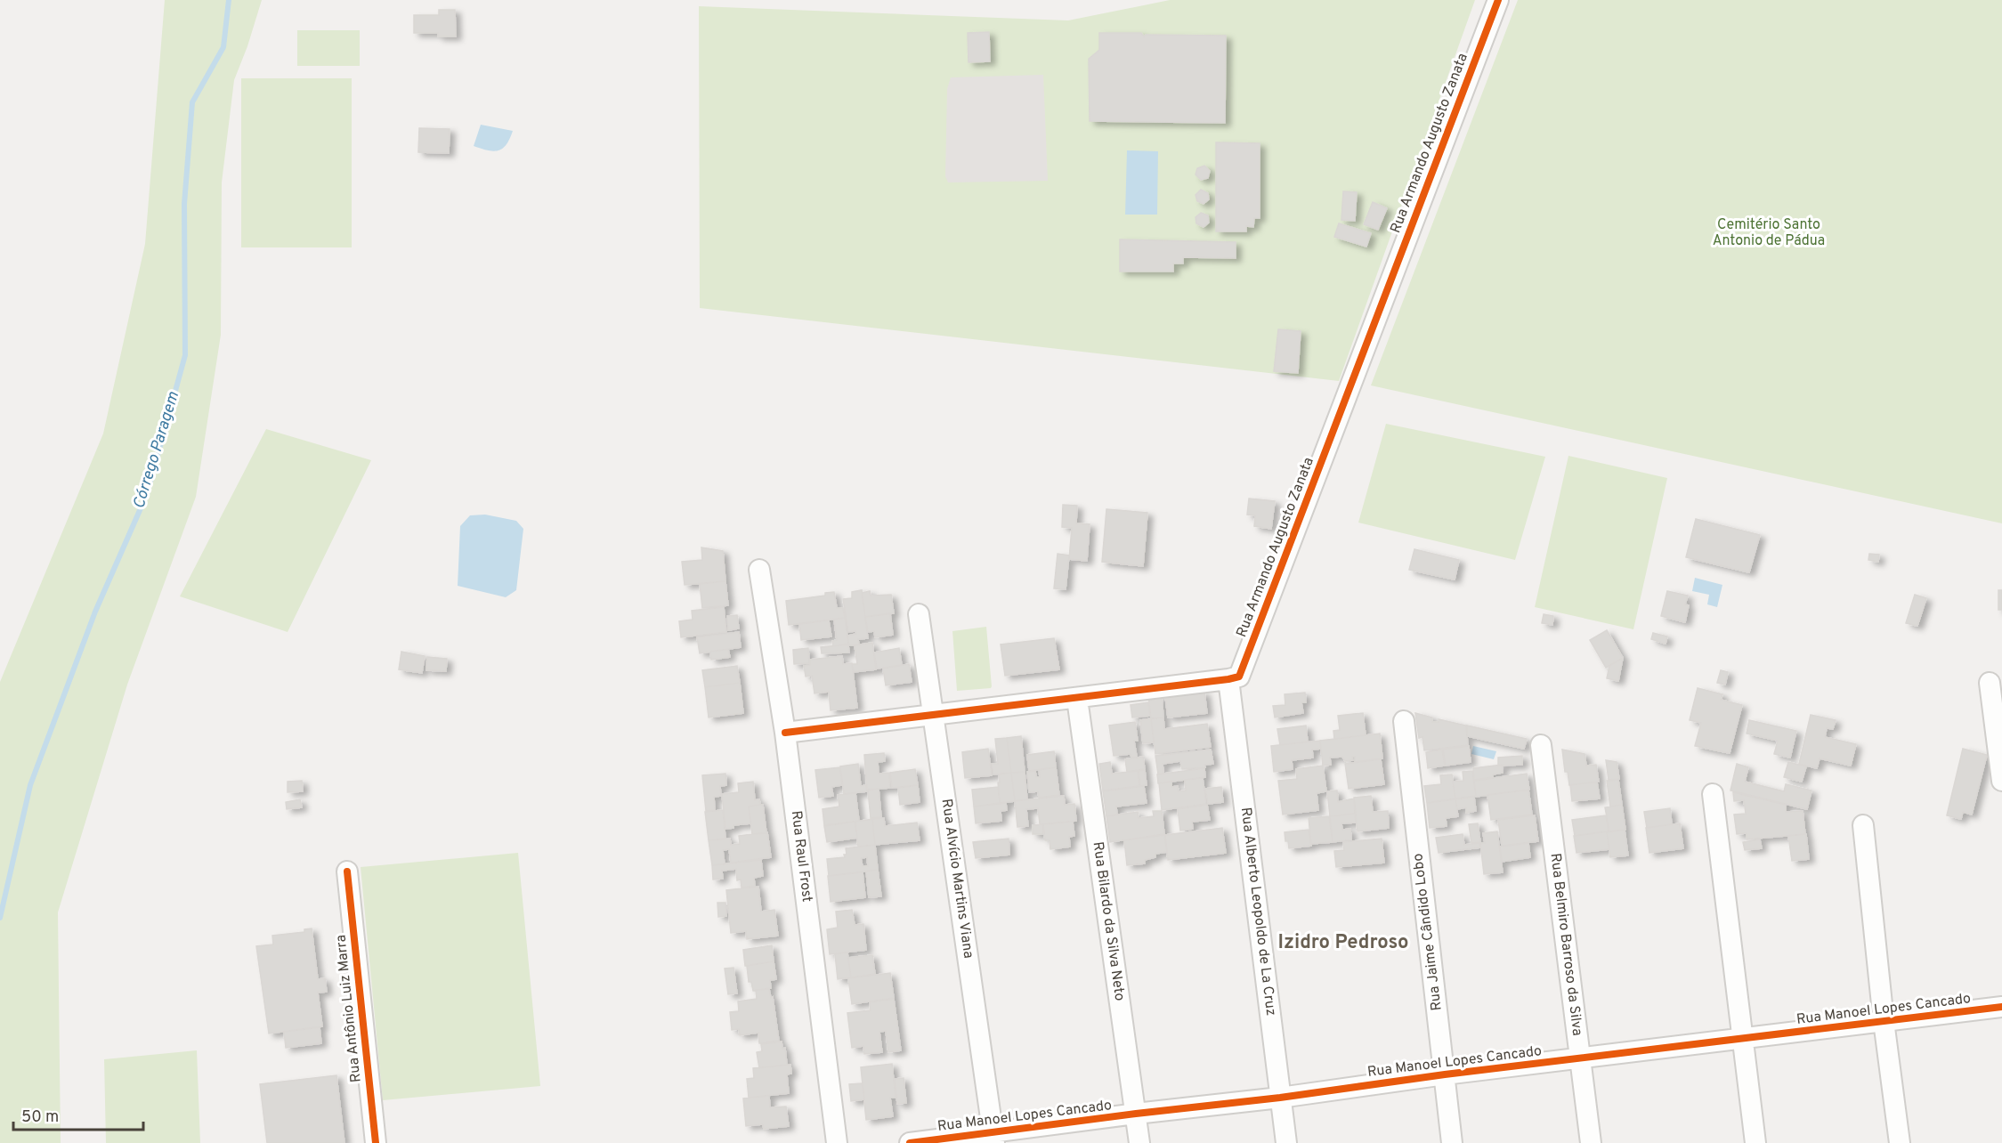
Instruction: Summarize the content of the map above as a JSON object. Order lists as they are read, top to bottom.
{
  "streets": {
    "street": [
      "Rua Armando Augusto Zanata",
      "Rua Raul Frost",
      "Rua Alvício Martins Viana",
      "Rua Alberto Leopoldo de La Cruz",
      "Rua Bilardo da Silva Neto",
      "Rua Jaime Cândido Lobo",
      "Rua Belmiro Barroso da Silva",
      "Rua Antônio Luiz Marra",
      "Rua Manoel Lopes Cancado"
    ]
  },
  "crossings": [
    ["Rua Armando Augusto Zanata", "Rua Alberto Leopoldo de La Cruz"],
    ["Rua Alvício Martins Viana", "Rua Manoel Lopes Cancado"],
    ["Rua Alberto Leopoldo de La Cruz", "Rua Manoel Lopes Cancado"],
    ["Rua Bilardo da Silva Neto", "Rua Manoel Lopes Cancado"],
    ["Rua Jaime Cândido Lobo", "Rua Manoel Lopes Cancado"],
    ["Rua Belmiro Barroso da Silva", "Rua Manoel Lopes Cancado"]
  ],
  "districts": ["Izidro Pedroso"],
  "water": ["Córrego Paragem"],
  "parks": ["Cemitério Santo Antonio de Pádua"],
  "scale_bar": "50 m"
}
